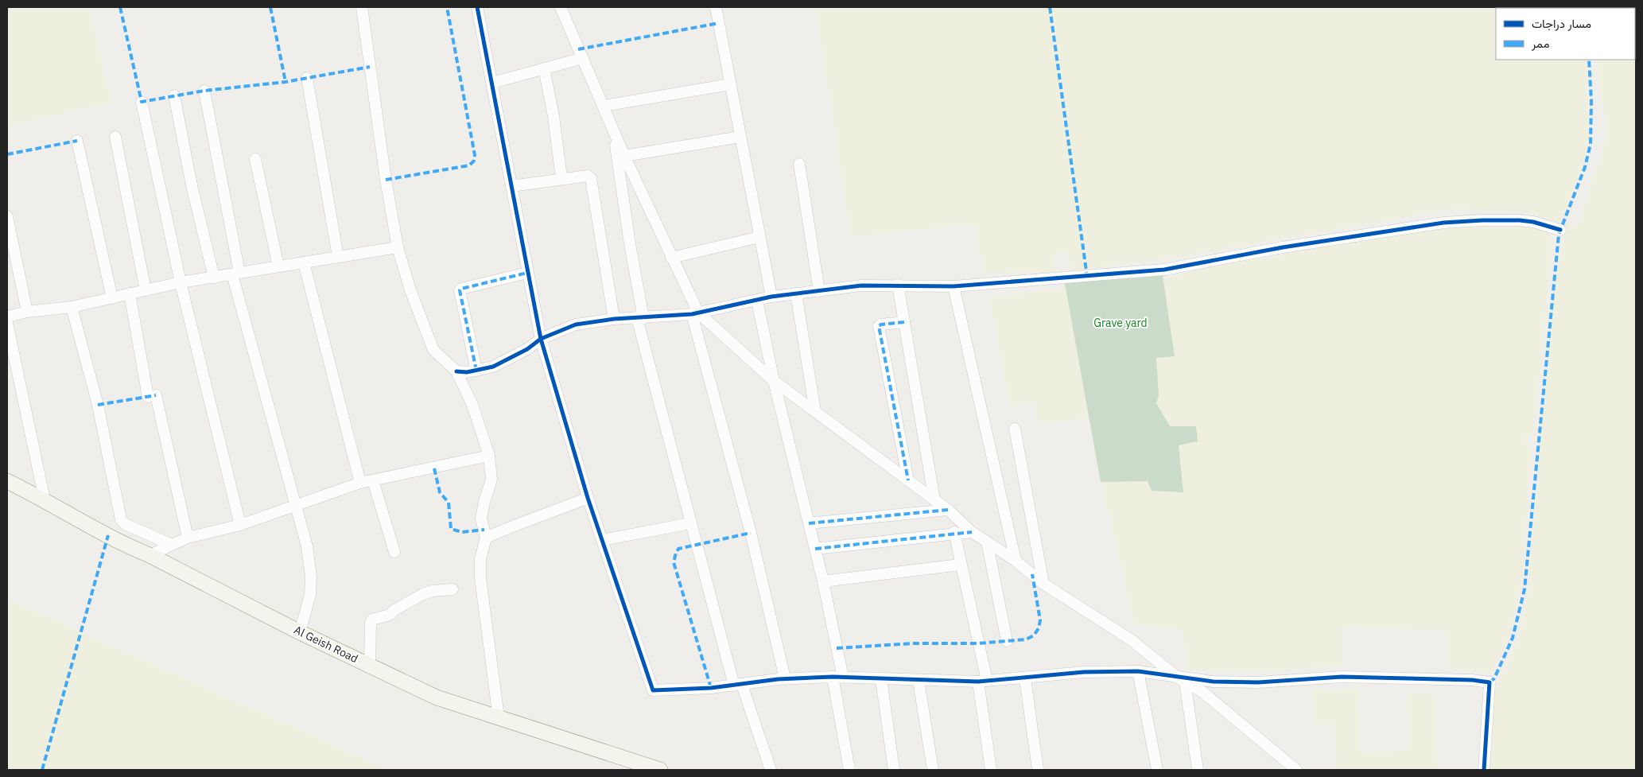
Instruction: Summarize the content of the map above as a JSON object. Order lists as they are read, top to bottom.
{
  "streets": {
    "main road": ["Al Geish Road"]
  },
  "parks": ["Grave yard"],
  "legend": ["مسار دراجات", "ممر"]
}
